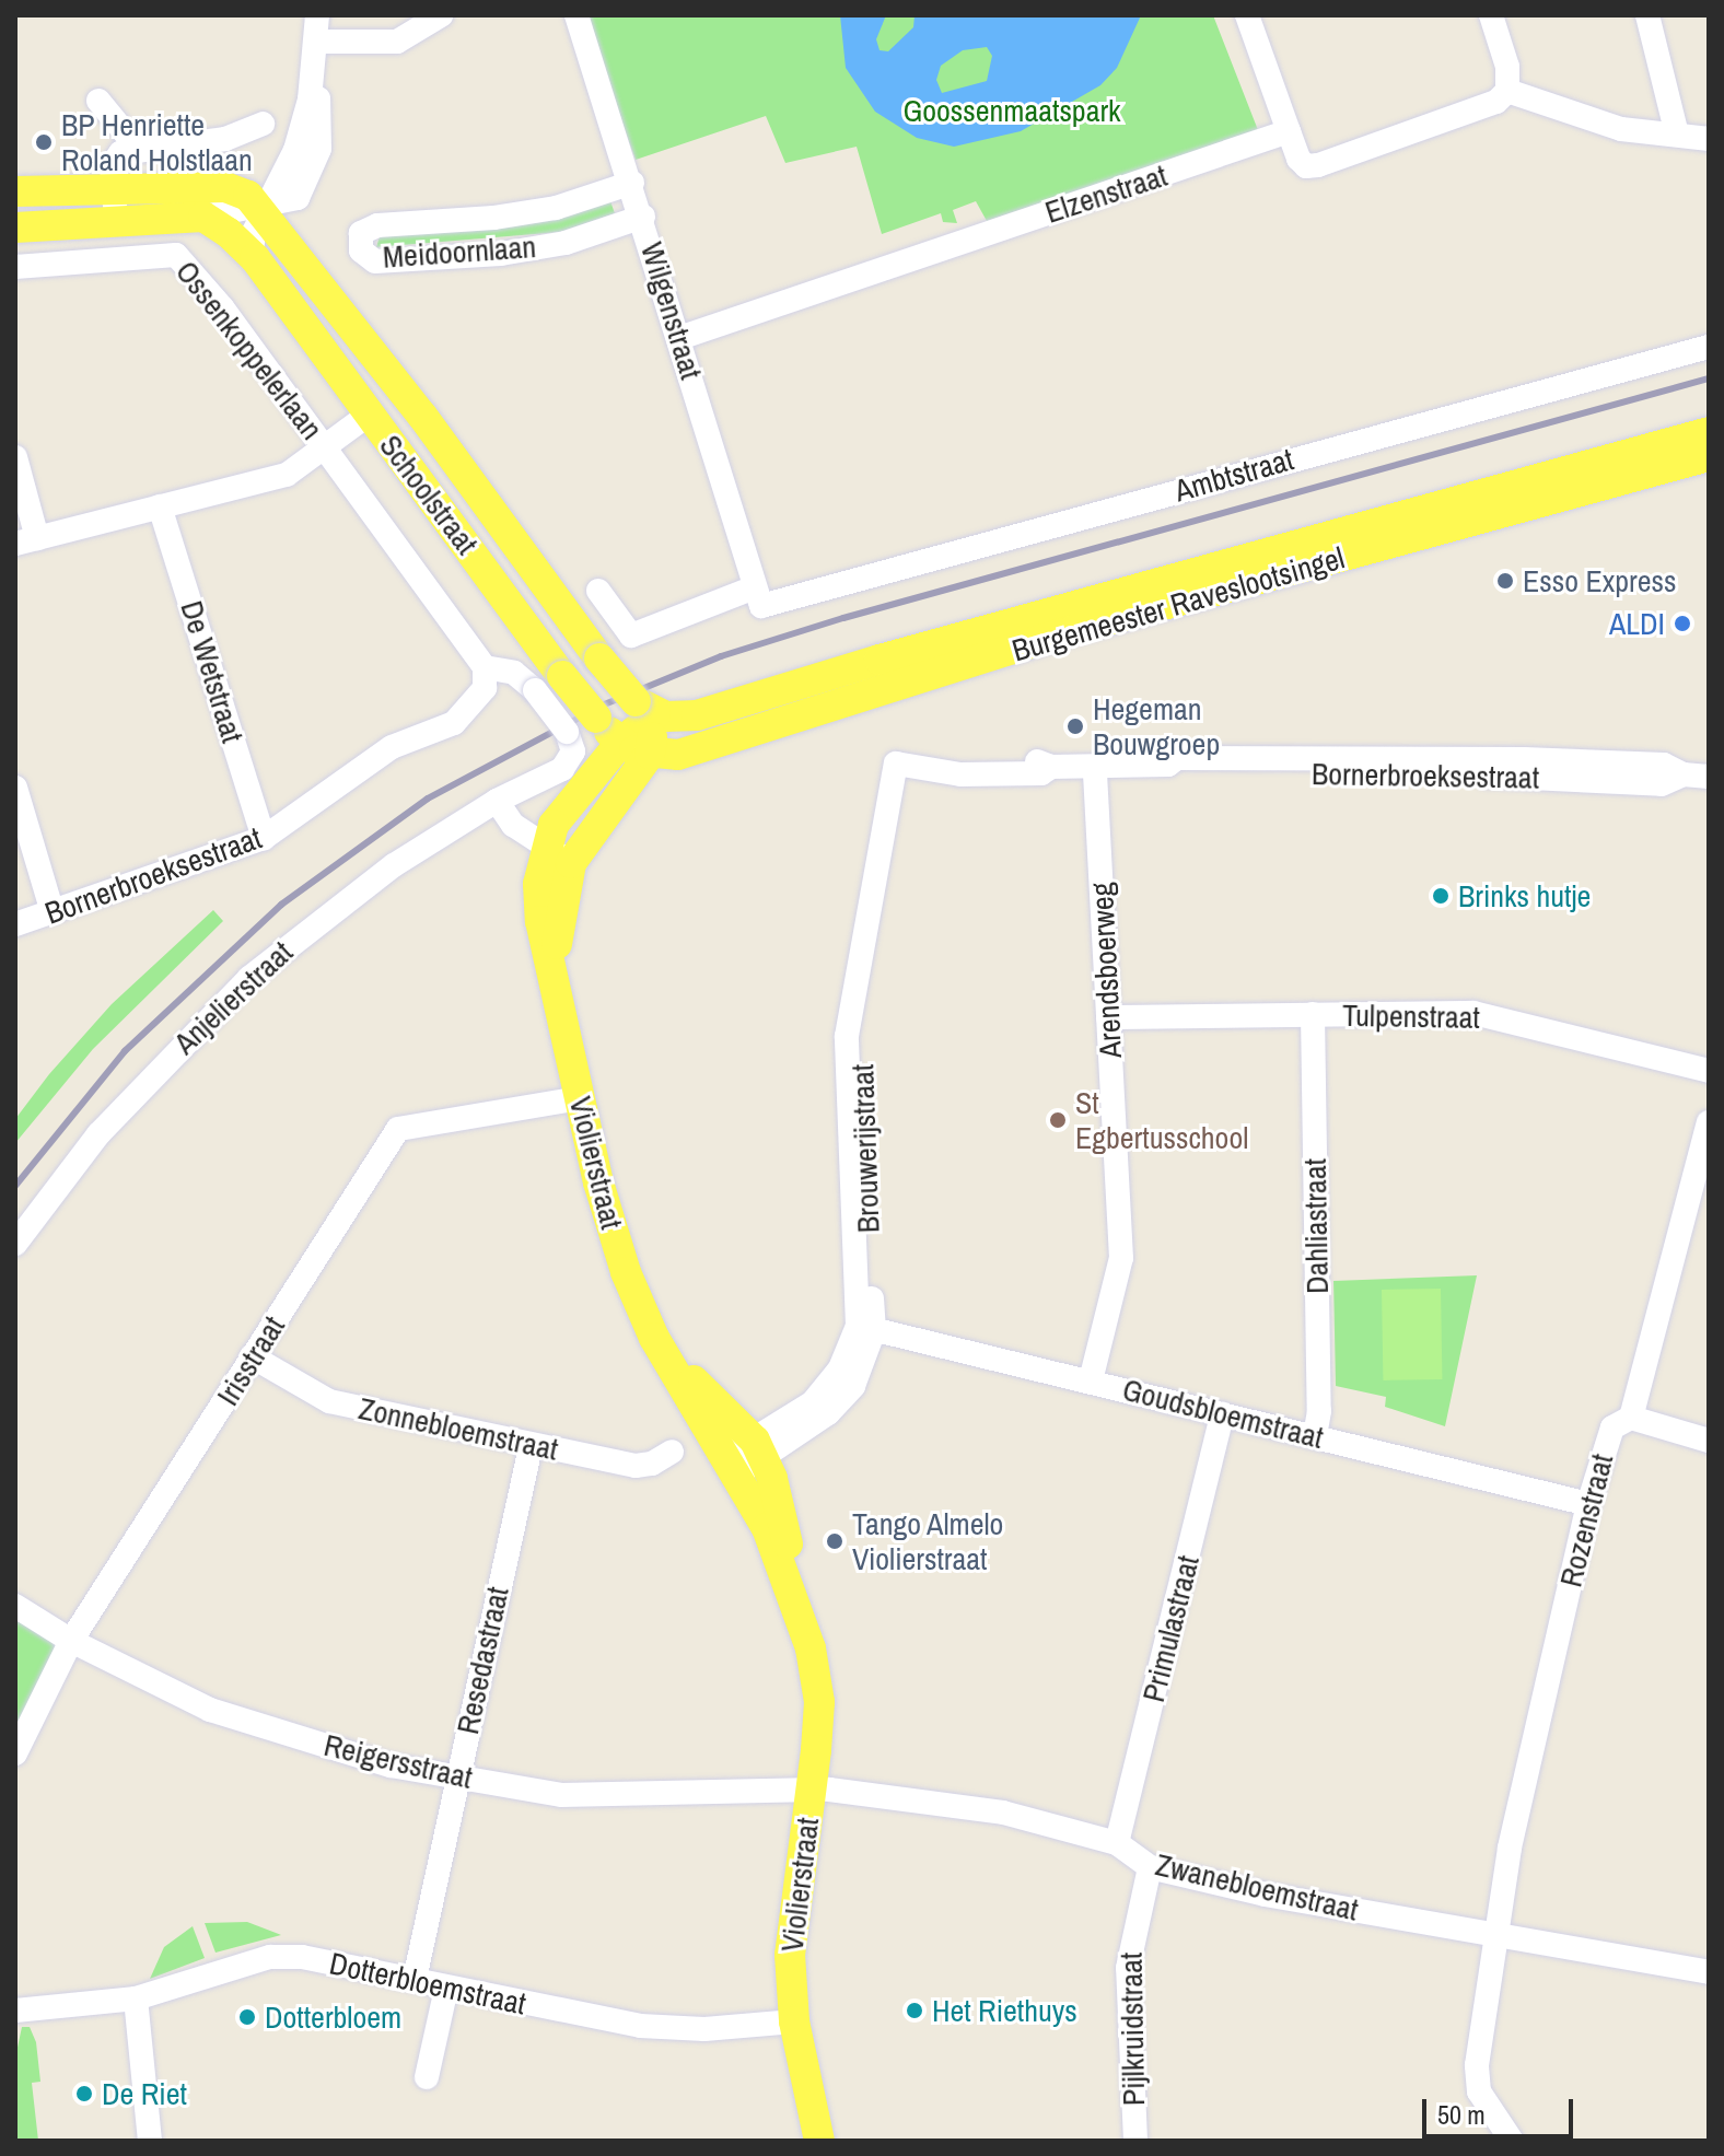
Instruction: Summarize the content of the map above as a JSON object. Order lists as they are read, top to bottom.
{
  "streets": {
    "main road": ["Schoolstraat", "Burgemeester Raveslootsingel", "Violierstraat"],
    "street": [
      "Elzenstraat",
      "Meidoornlaan",
      "Wilgenstraat",
      "Ossenkoppelerlaan",
      "Ambtstraat",
      "De Wetstraat",
      "Bornerbroeksestraat",
      "Arendsboerweg",
      "Anjelierstraat",
      "Tulpenstraat",
      "Brouwerijstraat",
      "Dahliastraat",
      "Irisstraat",
      "Goudsbloemstraat",
      "Zonnebloemstraat",
      "Rozenstraat",
      "Primulastraat",
      "Resedastraat",
      "Reigersstraat",
      "Zwanebloemstraat",
      "Dotterbloemstraat",
      "Pijlkruidstraat"
    ]
  },
  "crossings": [
    ["Elzenstraat", "Wilgenstraat"],
    ["Meidoornlaan", "Wilgenstraat"],
    ["Wilgenstraat", "Ambtstraat"],
    ["Ossenkoppelerlaan", "Schoolstraat"],
    ["Schoolstraat", "Burgemeester Raveslootsingel"],
    ["Schoolstraat", "Bornerbroeksestraat"],
    ["Schoolstraat", "Anjelierstraat"],
    ["Schoolstraat", "Violierstraat"],
    ["Burgemeester Raveslootsingel", "Violierstraat"],
    ["De Wetstraat", "Bornerbroeksestraat"],
    ["Bornerbroeksestraat", "Arendsboerweg"],
    ["Bornerbroeksestraat", "Anjelierstraat"],
    ["Bornerbroeksestraat", "Brouwerijstraat"],
    ["Arendsboerweg", "Tulpenstraat"],
    ["Arendsboerweg", "Goudsbloemstraat"],
    ["Tulpenstraat", "Dahliastraat"],
    ["Brouwerijstraat", "Violierstraat"],
    ["Brouwerijstraat", "Goudsbloemstraat"],
    ["Violierstraat", "Irisstraat"],
    ["Violierstraat", "Reigersstraat"],
    ["Violierstraat", "Zwanebloemstraat"],
    ["Violierstraat", "Dotterbloemstraat"],
    ["Dahliastraat", "Goudsbloemstraat"],
    ["Irisstraat", "Zonnebloemstraat"],
    ["Irisstraat", "Reigersstraat"],
    ["Goudsbloemstraat", "Rozenstraat"],
    ["Goudsbloemstraat", "Primulastraat"],
    ["Zonnebloemstraat", "Resedastraat"],
    ["Rozenstraat", "Zwanebloemstraat"],
    ["Primulastraat", "Zwanebloemstraat"],
    ["Resedastraat", "Reigersstraat"],
    ["Resedastraat", "Dotterbloemstraat"],
    ["Reigersstraat", "Zwanebloemstraat"],
    ["Zwanebloemstraat", "Pijlkruidstraat"]
  ],
  "parks": ["Goossenmaatspark"],
  "places": [
    "BP Henriette Roland Holstlaan",
    "Esso Express",
    "ALDI",
    "Hegeman Bouwgroep",
    "Brinks hutje",
    "St Egbertusschool",
    "Tango Almelo Violierstraat",
    "Het Riethuys",
    "Dotterbloem",
    "De Riet"
  ],
  "scale_bar": "50 m"
}
